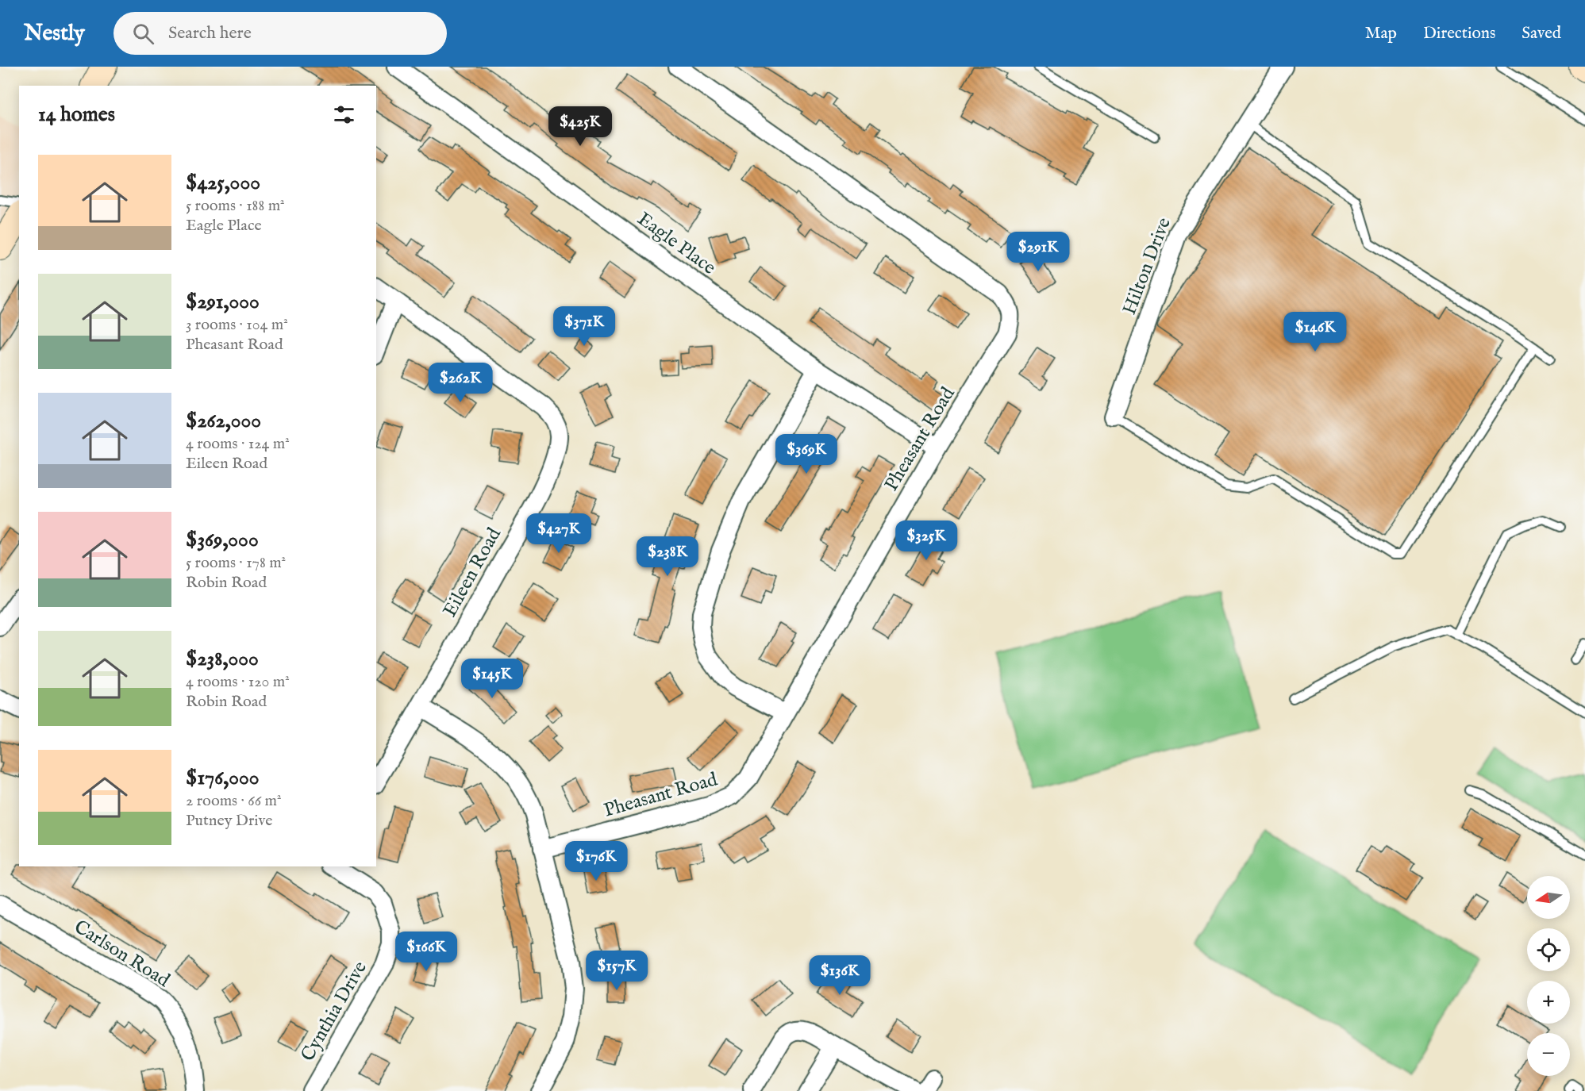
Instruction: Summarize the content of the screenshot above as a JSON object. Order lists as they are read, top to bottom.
{
  "streets": {
    "street": [
      "Eagle Place",
      "Hilton Drive",
      "Pheasant Road",
      "Eileen Road",
      "Carlson Road",
      "Cynthia Drive"
    ]
  },
  "crossings": [
    ["Eagle Place", "Pheasant Road"]
  ],
  "north": "left",
  "page": {
    "header": "Nestly",
    "search": "Search here",
    "nav": ["Map", "Directions", "Saved"],
    "heading": "14 homes",
    "price": [
      "$425K",
      "$291K",
      "$371K",
      "$146K",
      "$262K",
      "$369K",
      "$427K",
      "$325K",
      "$238K",
      "$145K",
      "$176K",
      "$166K",
      "$157K",
      "$136K"
    ],
    "list": [
      {
        "name": "$425,000",
        "note": "5 rooms · 188 m² · Eagle Place"
      },
      {
        "name": "$291,000",
        "note": "3 rooms · 104 m² · Pheasant Road"
      },
      {
        "name": "$262,000",
        "note": "4 rooms · 124 m² · Eileen Road"
      },
      {
        "name": "$369,000",
        "note": "5 rooms · 178 m² · Robin Road"
      },
      {
        "name": "$238,000",
        "note": "4 rooms · 120 m² · Robin Road"
      },
      {
        "name": "$176,000",
        "note": "2 rooms · 66 m² · Putney Drive"
      }
    ],
    "map_buttons": ["+", "−"]
  }
}
